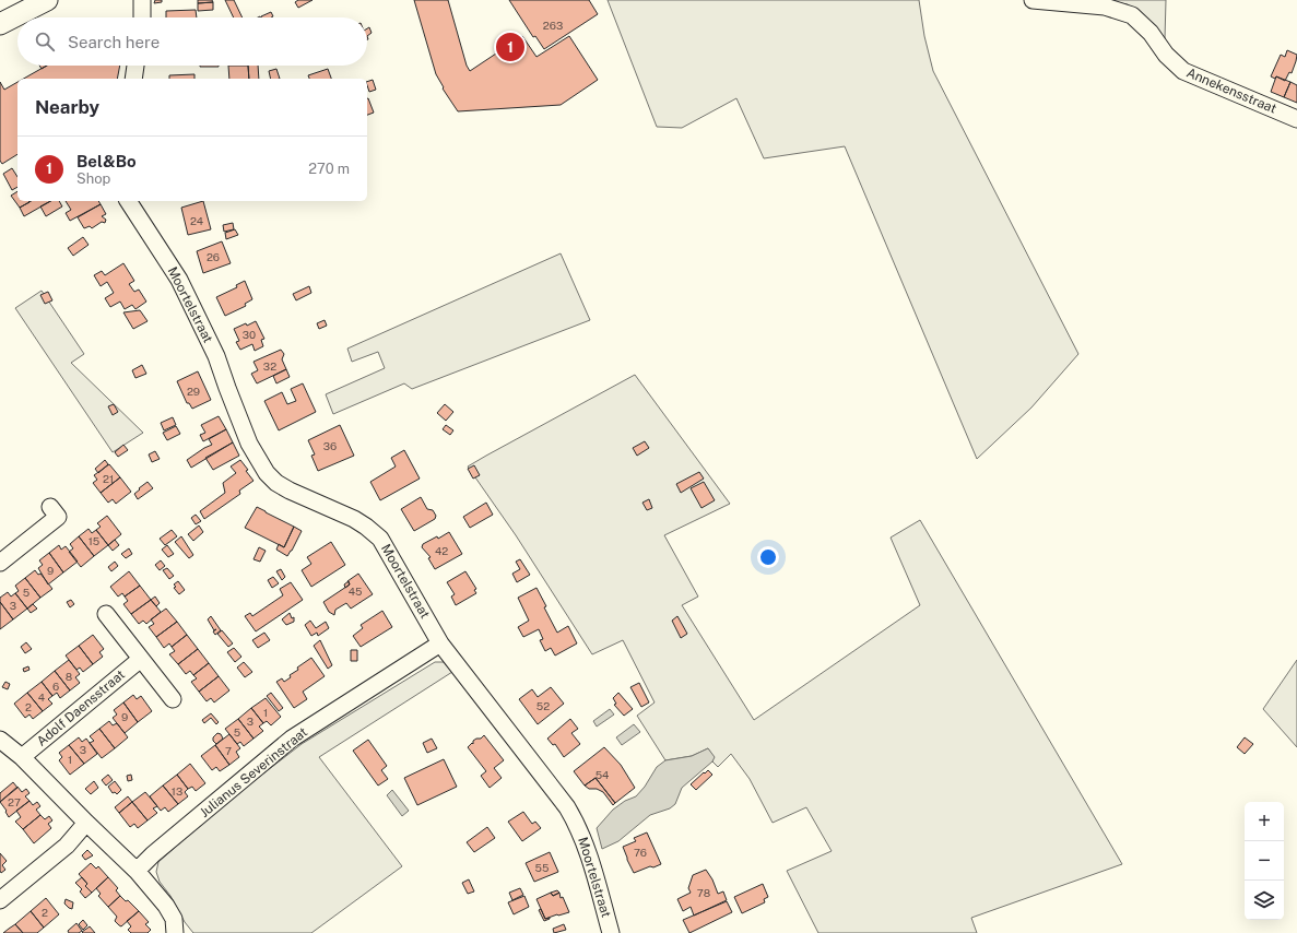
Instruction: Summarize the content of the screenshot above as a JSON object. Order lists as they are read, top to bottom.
{
  "streets": {
    "street": [
      "Annekensstraat",
      "Moortelstraat",
      "Adolf Daensstraat",
      "Julianus Severinstraat"
    ]
  },
  "crossings": [
    ["Moortelstraat", "Julianus Severinstraat"]
  ],
  "house_numbers": [
    "263",
    "24",
    "26",
    "30",
    "32",
    "29",
    "36",
    "21",
    "15",
    "42",
    "9",
    "45",
    "5",
    "3",
    "8",
    "6",
    "4",
    "52",
    "2",
    "1",
    "9",
    "3",
    "5",
    "3",
    "7",
    "1",
    "54",
    "13",
    "27",
    "76",
    "55",
    "78",
    "2"
  ],
  "page": {
    "search": "Search here",
    "pins": "1",
    "heading": "Nearby",
    "list": [
      {
        "mark": "1",
        "name": "Bel&Bo",
        "note": "Shop",
        "value": "270 m"
      }
    ],
    "map_buttons": ["+", "−"]
  }
}
